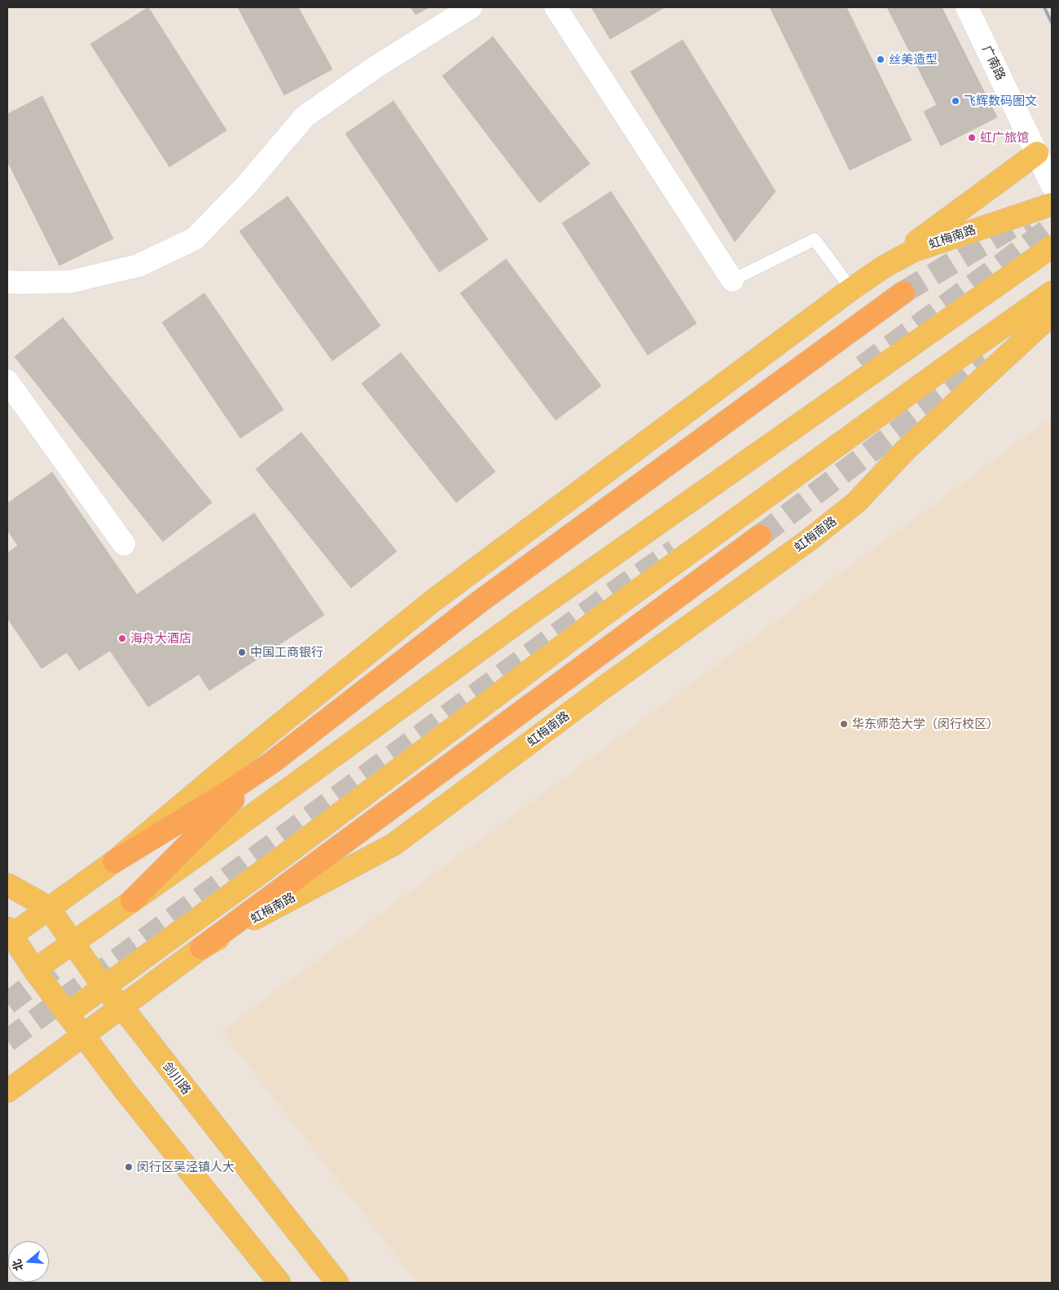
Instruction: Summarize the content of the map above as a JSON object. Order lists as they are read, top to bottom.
{
  "streets": {
    "main road": ["虹梅南路", "剑川路"],
    "street": ["广南路"]
  },
  "crossings": [
    ["虹梅南路", "剑川路"]
  ],
  "places": [
    "丝美造型",
    "飞辉数码图文",
    "虹广旅馆",
    "海舟大酒店",
    "中国工商银行",
    "华东师范大学（闵行校区）",
    "闵行区吴泾镇人大"
  ],
  "north": "left"
}
